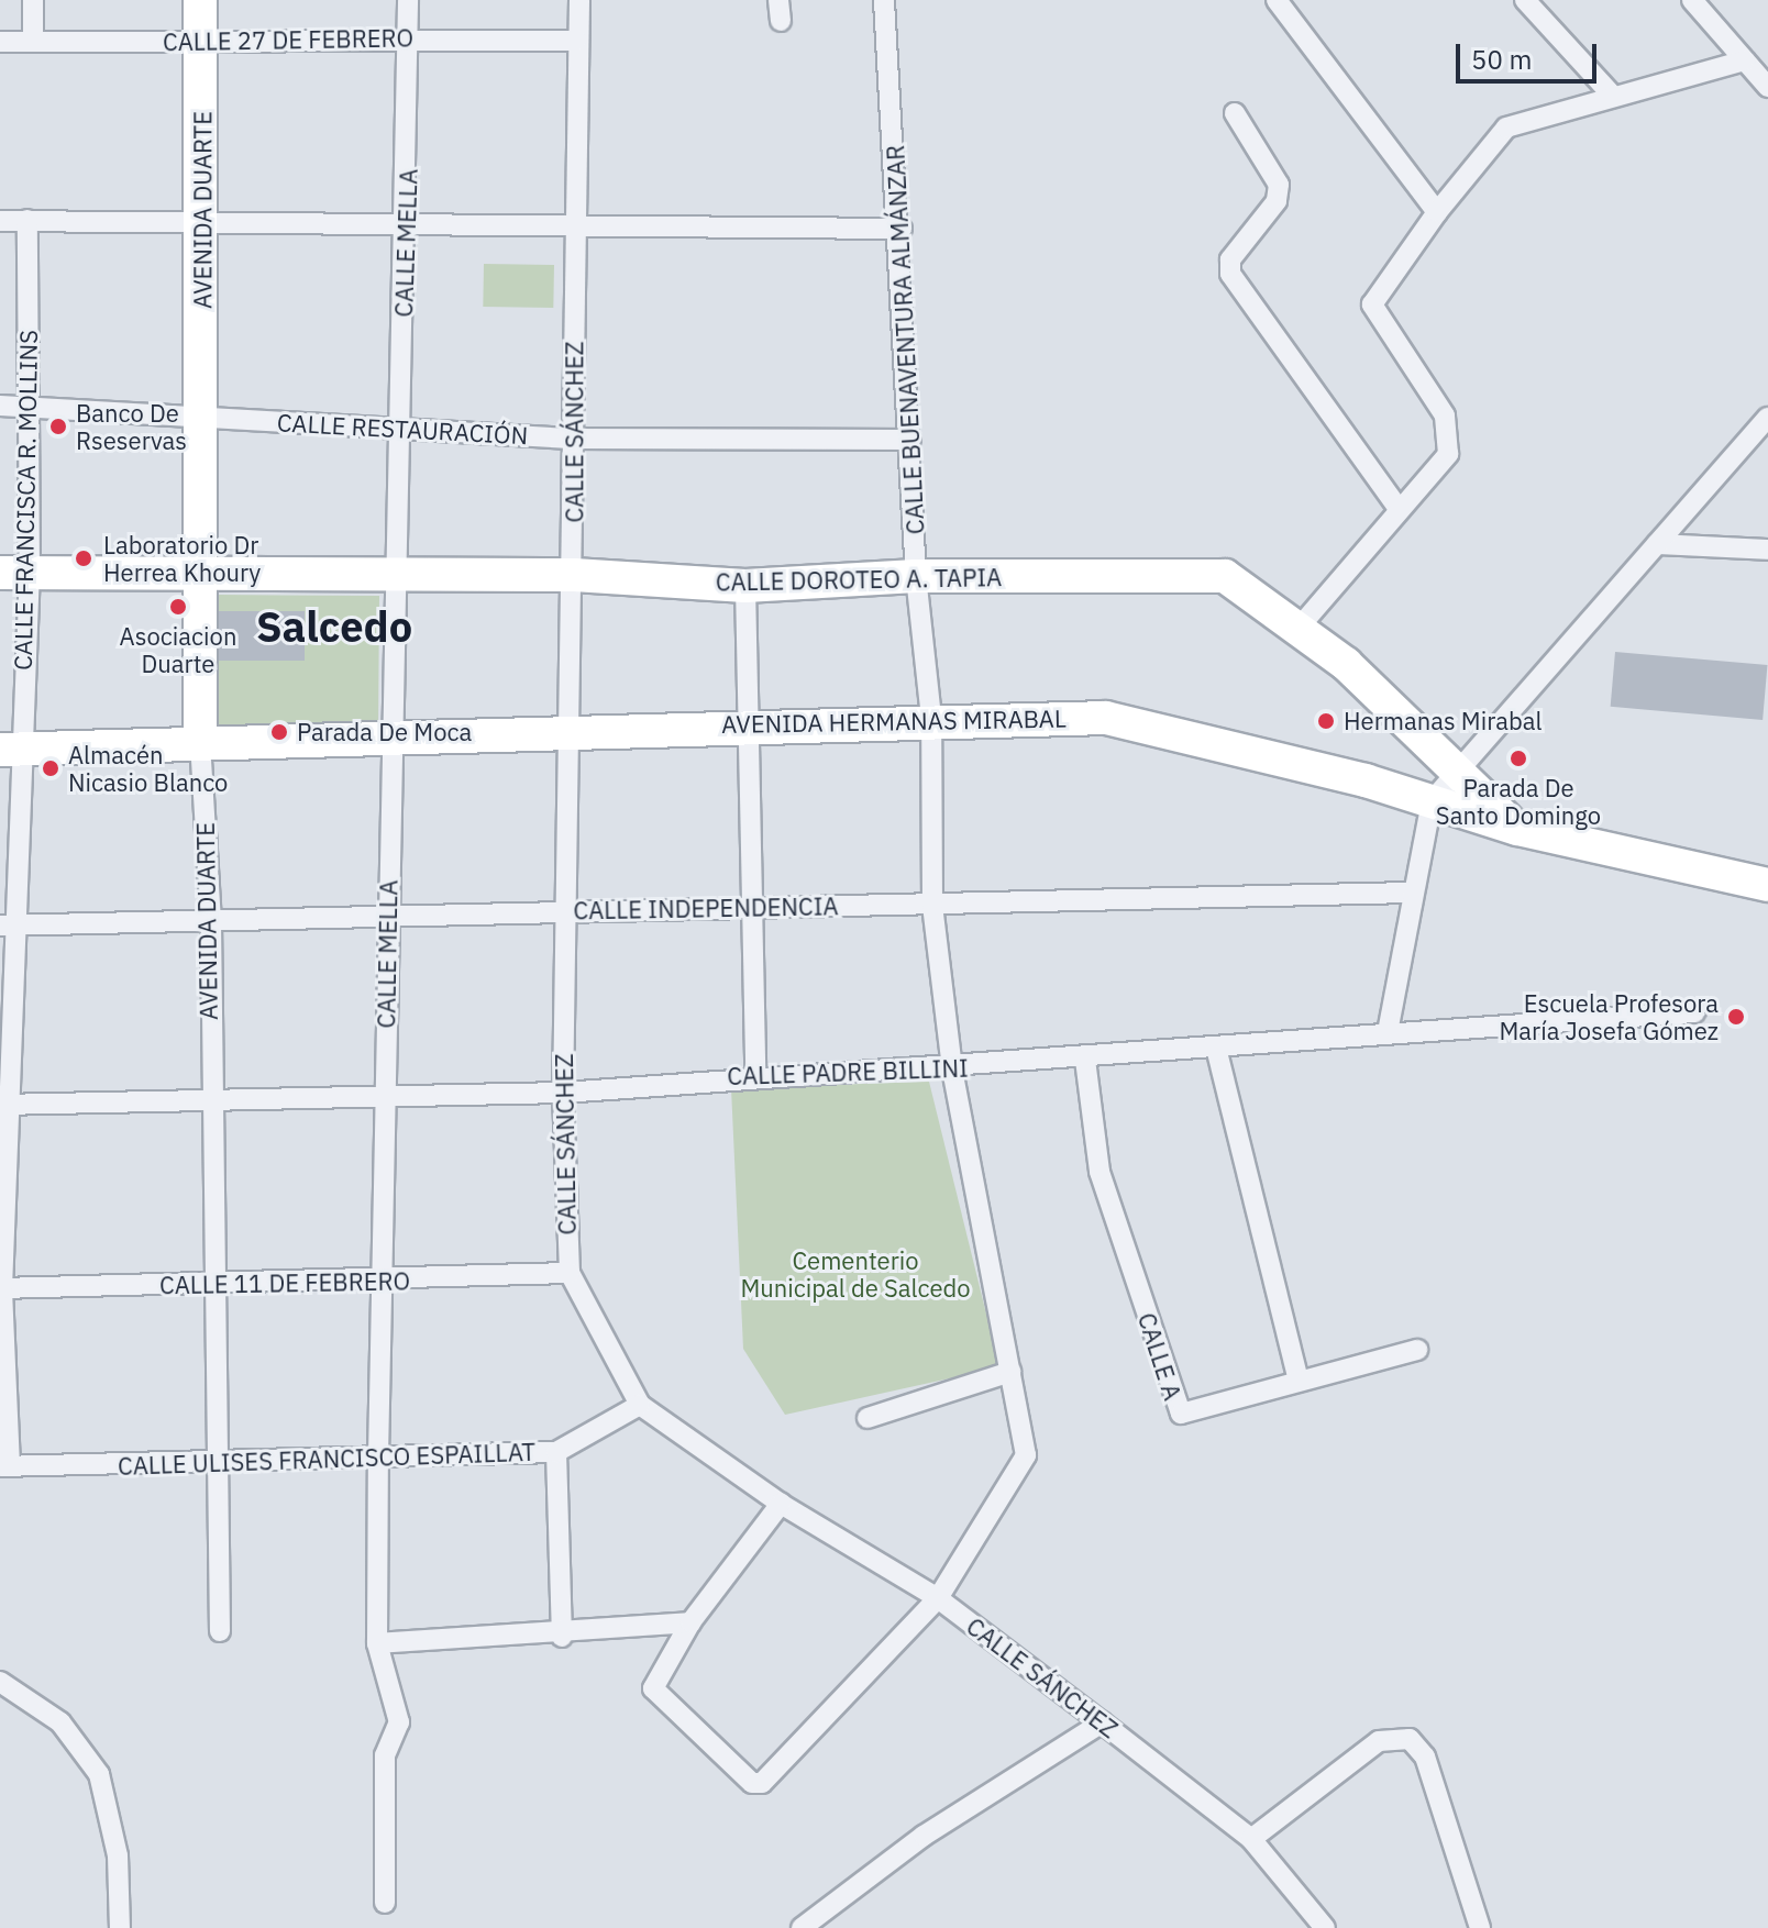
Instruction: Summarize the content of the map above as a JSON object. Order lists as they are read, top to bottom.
{
  "streets": {
    "main road": ["AVENIDA DUARTE", "CALLE DOROTEO A. TAPIA", "AVENIDA HERMANAS MIRABAL"],
    "street": [
      "CALLE 27 DE FEBRERO",
      "CALLE MELLA",
      "CALLE BUENAVENTURA ALMÁNZAR",
      "CALLE RESTAURACIÓN",
      "CALLE SÁNCHEZ",
      "CALLE FRANCISCA R. MOLLINS",
      "CALLE INDEPENDENCIA",
      "CALLE PADRE BILLINI",
      "CALLE 11 DE FEBRERO",
      "CALLE A",
      "CALLE ULISES FRANCISCO ESPAILLAT"
    ]
  },
  "crossings": [
    ["CALLE 27 DE FEBRERO", "AVENIDA DUARTE"],
    ["CALLE 27 DE FEBRERO", "CALLE MELLA"],
    ["CALLE 27 DE FEBRERO", "CALLE SÁNCHEZ"],
    ["AVENIDA DUARTE", "CALLE RESTAURACIÓN"],
    ["AVENIDA DUARTE", "CALLE DOROTEO A. TAPIA"],
    ["AVENIDA DUARTE", "AVENIDA HERMANAS MIRABAL"],
    ["AVENIDA DUARTE", "CALLE INDEPENDENCIA"],
    ["AVENIDA DUARTE", "CALLE PADRE BILLINI"],
    ["AVENIDA DUARTE", "CALLE 11 DE FEBRERO"],
    ["AVENIDA DUARTE", "CALLE ULISES FRANCISCO ESPAILLAT"],
    ["CALLE MELLA", "CALLE RESTAURACIÓN"],
    ["CALLE MELLA", "CALLE DOROTEO A. TAPIA"],
    ["CALLE MELLA", "AVENIDA HERMANAS MIRABAL"],
    ["CALLE MELLA", "CALLE INDEPENDENCIA"],
    ["CALLE MELLA", "CALLE PADRE BILLINI"],
    ["CALLE MELLA", "CALLE 11 DE FEBRERO"],
    ["CALLE MELLA", "CALLE ULISES FRANCISCO ESPAILLAT"],
    ["CALLE BUENAVENTURA ALMÁNZAR", "CALLE RESTAURACIÓN"],
    ["CALLE BUENAVENTURA ALMÁNZAR", "CALLE SÁNCHEZ"],
    ["CALLE BUENAVENTURA ALMÁNZAR", "CALLE DOROTEO A. TAPIA"],
    ["CALLE BUENAVENTURA ALMÁNZAR", "AVENIDA HERMANAS MIRABAL"],
    ["CALLE BUENAVENTURA ALMÁNZAR", "CALLE INDEPENDENCIA"],
    ["CALLE BUENAVENTURA ALMÁNZAR", "CALLE PADRE BILLINI"],
    ["CALLE RESTAURACIÓN", "CALLE SÁNCHEZ"],
    ["CALLE RESTAURACIÓN", "CALLE FRANCISCA R. MOLLINS"],
    ["CALLE SÁNCHEZ", "CALLE DOROTEO A. TAPIA"],
    ["CALLE SÁNCHEZ", "AVENIDA HERMANAS MIRABAL"],
    ["CALLE SÁNCHEZ", "CALLE INDEPENDENCIA"],
    ["CALLE SÁNCHEZ", "CALLE PADRE BILLINI"],
    ["CALLE SÁNCHEZ", "CALLE 11 DE FEBRERO"],
    ["CALLE SÁNCHEZ", "CALLE ULISES FRANCISCO ESPAILLAT"],
    ["CALLE FRANCISCA R. MOLLINS", "CALLE DOROTEO A. TAPIA"],
    ["CALLE FRANCISCA R. MOLLINS", "AVENIDA HERMANAS MIRABAL"],
    ["CALLE FRANCISCA R. MOLLINS", "CALLE INDEPENDENCIA"],
    ["CALLE FRANCISCA R. MOLLINS", "CALLE PADRE BILLINI"],
    ["CALLE FRANCISCA R. MOLLINS", "CALLE 11 DE FEBRERO"],
    ["CALLE FRANCISCA R. MOLLINS", "CALLE ULISES FRANCISCO ESPAILLAT"],
    ["CALLE DOROTEO A. TAPIA", "AVENIDA HERMANAS MIRABAL"],
    ["CALLE PADRE BILLINI", "CALLE A"]
  ],
  "districts": ["Salcedo"],
  "parks": ["Cementerio Municipal de Salcedo"],
  "places": [
    "Banco De Rseservas",
    "Laboratorio Dr Herrea Khoury",
    "Asociacion Duarte",
    "Hermanas Mirabal",
    "Parada De Moca",
    "Parada De Santo Domingo",
    "Almacén Nicasio Blanco",
    "Escuela Profesora María Josefa Gómez"
  ],
  "scale_bar": "50 m"
}
